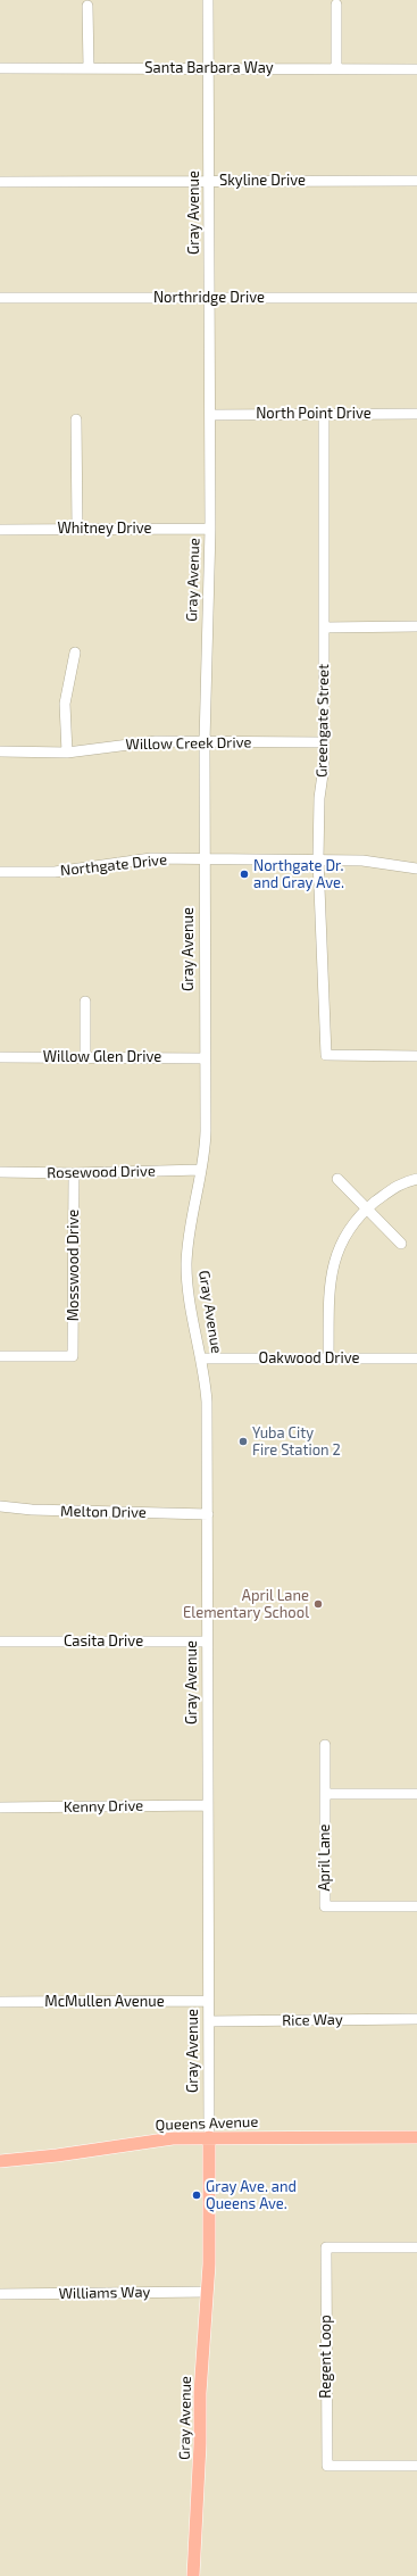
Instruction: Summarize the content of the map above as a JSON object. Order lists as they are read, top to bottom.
{
  "streets": {
    "main road": ["Gray Avenue", "Queens Avenue"],
    "street": [
      "Santa Barbara Way",
      "Skyline Drive",
      "Northridge Drive",
      "North Point Drive",
      "Whitney Drive",
      "Greengate Street",
      "Willow Creek Drive",
      "Northgate Drive",
      "Willow Glen Drive",
      "Rosewood Drive",
      "Mosswood Drive",
      "Oakwood Drive",
      "Melton Drive",
      "Casita Drive",
      "Kenny Drive",
      "April Lane",
      "McMullen Avenue",
      "Rice Way",
      "Williams Way",
      "Regent Loop"
    ]
  },
  "crossings": [
    ["Santa Barbara Way", "Gray Avenue"],
    ["Skyline Drive", "Gray Avenue"],
    ["Gray Avenue", "Northridge Drive"],
    ["Gray Avenue", "North Point Drive"],
    ["Gray Avenue", "Whitney Drive"],
    ["Gray Avenue", "Willow Creek Drive"],
    ["Gray Avenue", "Northgate Drive"],
    ["Gray Avenue", "Willow Glen Drive"],
    ["Gray Avenue", "Rosewood Drive"],
    ["Gray Avenue", "Oakwood Drive"],
    ["Gray Avenue", "Melton Drive"],
    ["Gray Avenue", "Casita Drive"],
    ["Gray Avenue", "Kenny Drive"],
    ["Gray Avenue", "McMullen Avenue"],
    ["Gray Avenue", "Rice Way"],
    ["Gray Avenue", "Queens Avenue"],
    ["Gray Avenue", "Williams Way"],
    ["North Point Drive", "Greengate Street"],
    ["Greengate Street", "Willow Creek Drive"],
    ["Greengate Street", "Northgate Drive"],
    ["Rosewood Drive", "Mosswood Drive"]
  ],
  "places": [
    "Northgate Dr. and Gray Ave.",
    "Yuba City Fire Station 2",
    "April Lane Elementary School",
    "Gray Ave. and Queens Ave."
  ]
}
